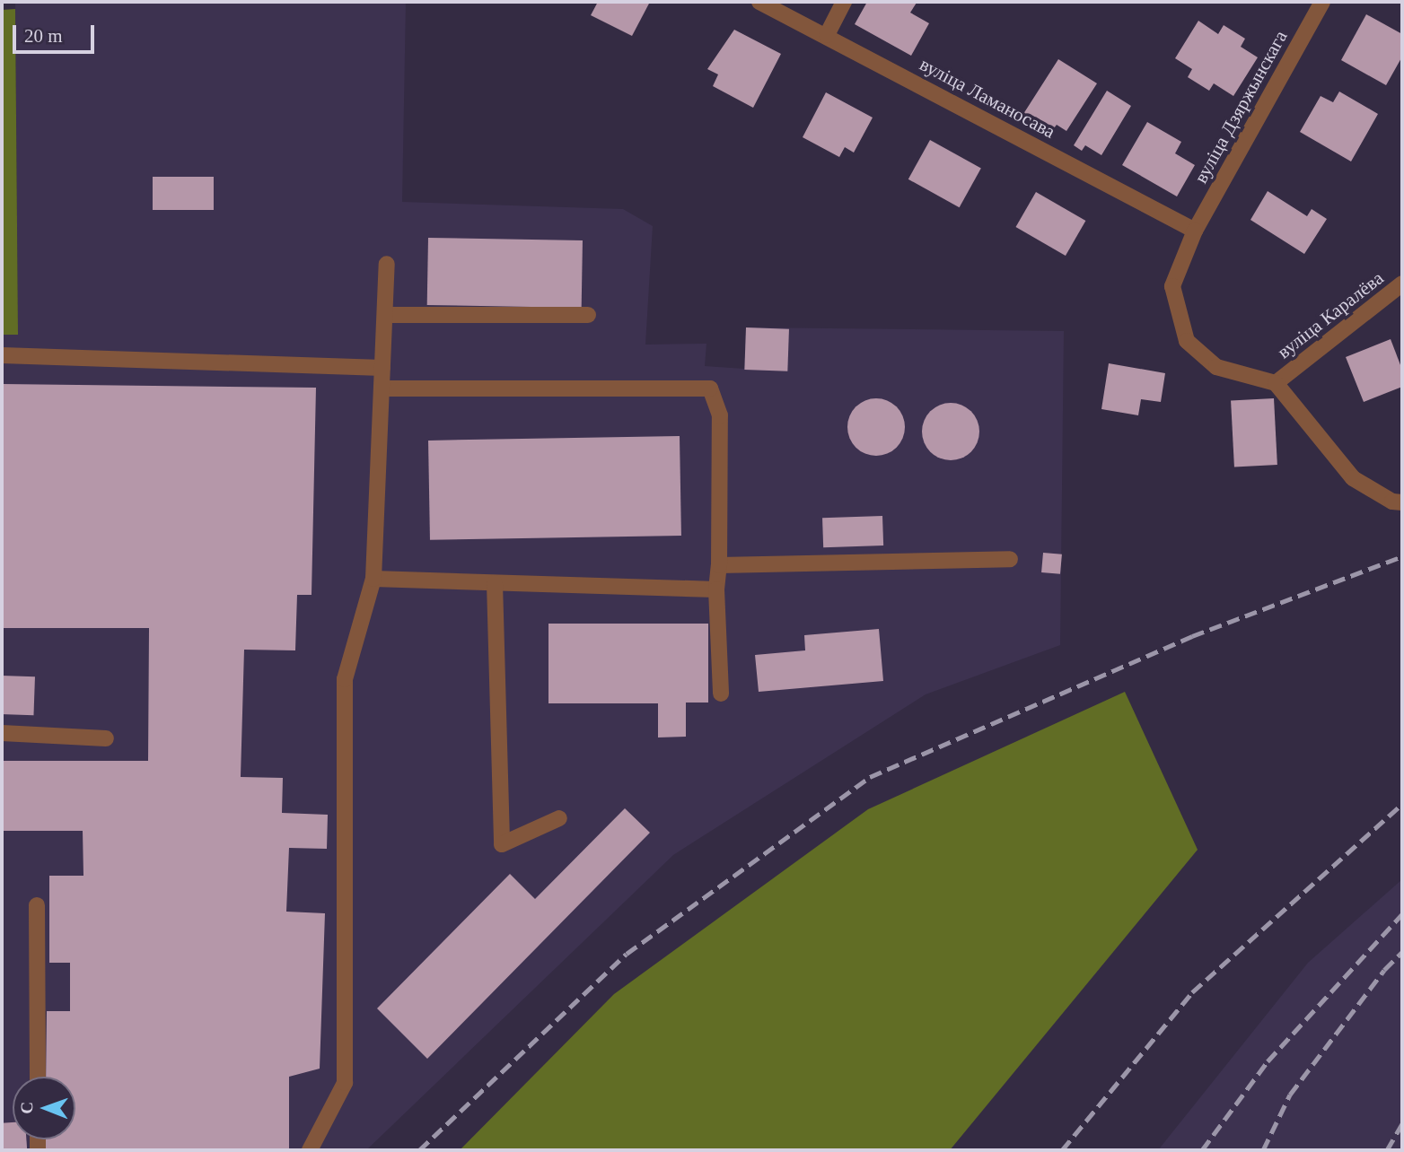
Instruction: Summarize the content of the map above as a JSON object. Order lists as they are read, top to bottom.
{
  "streets": {
    "street": ["вуліца Ламаносава", "вуліца Дзяржынскага", "вуліца Каралёва"]
  },
  "crossings": [
    ["вуліца Ламаносава", "вуліца Дзяржынскага"],
    ["вуліца Ламаносава", "вуліца Каралёва"],
    ["вуліца Дзяржынскага", "вуліца Каралёва"]
  ],
  "scale_bar": "20 m",
  "north": "left"
}
